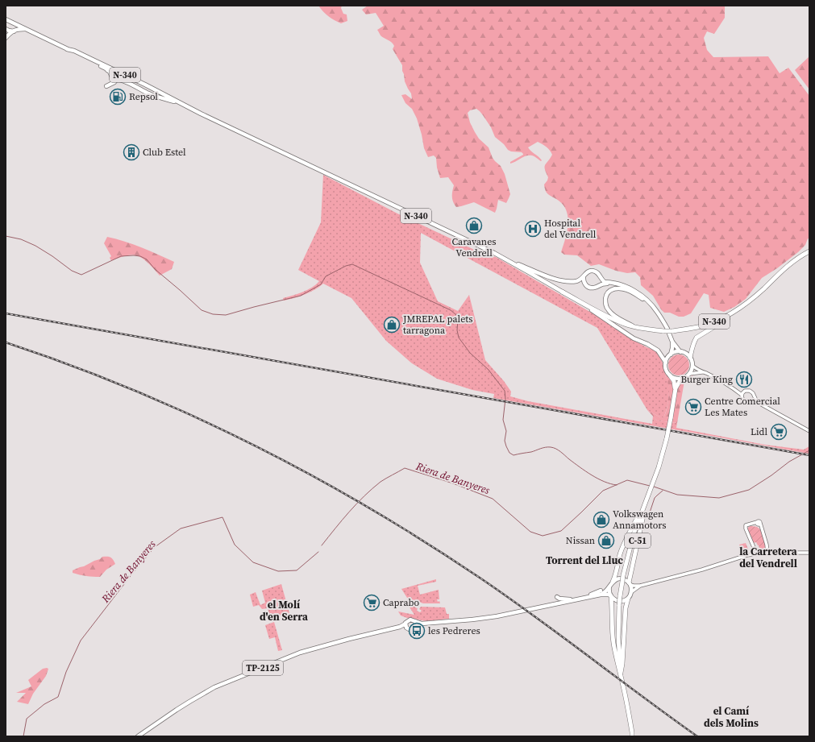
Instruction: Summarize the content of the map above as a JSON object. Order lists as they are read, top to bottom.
{
  "streets": {
    "highway": ["N-340", "C-51"],
    "main road": ["TP-2125"]
  },
  "districts": [
    "la Carretera del Vendrell",
    "Torrent del Lluc",
    "el Molí d'en Serra",
    "el Camí dels Molins"
  ],
  "water": ["Riera de Banyeres"],
  "places": {
    "fuel station": ["Repsol"],
    "building": ["Club Estel"],
    "shop": [
      "Caravanes Vendrell",
      "JMREPAL palets tarragona",
      "Volkswagen Annamotors",
      "Nissan"
    ],
    "hospital": ["Hospital del Vendrell"],
    "restaurant": ["Burger King"],
    "supermarket": ["Centre Comercial Les Mates", "Lidl", "Caprabo"],
    "bus stop": ["les Pedreres"]
  }
}
